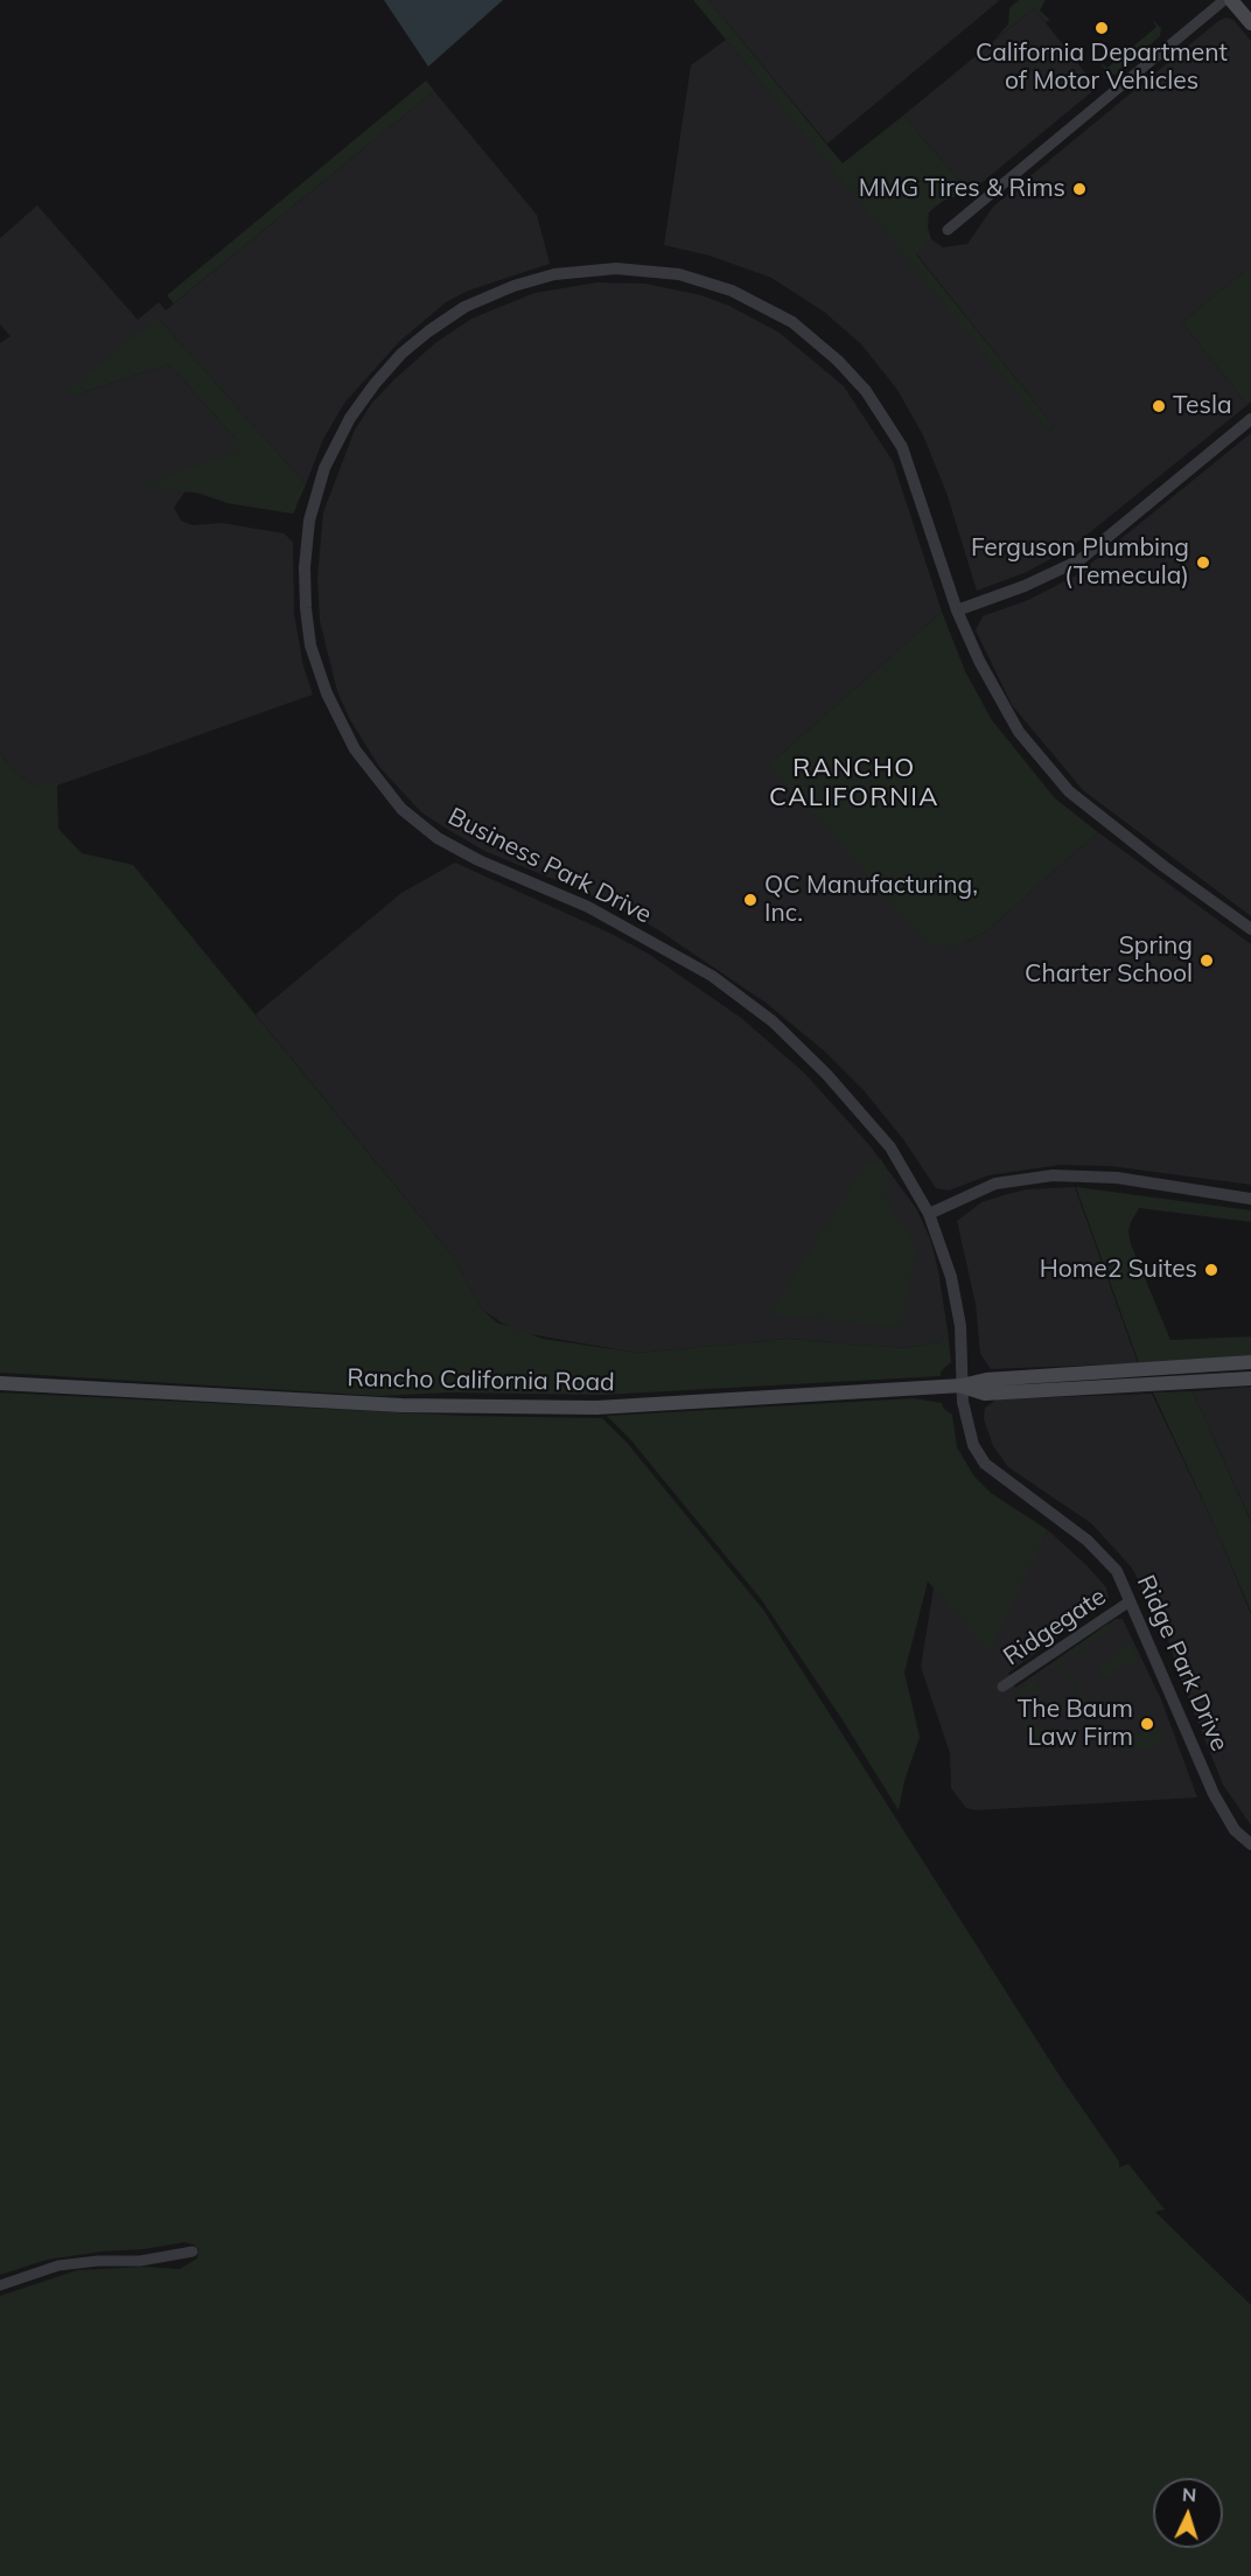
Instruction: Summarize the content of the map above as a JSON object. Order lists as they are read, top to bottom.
{
  "streets": {
    "main road": ["Rancho California Road"],
    "street": ["Business Park Drive", "Ridgegate", "Ridge Park Drive"]
  },
  "crossings": [
    ["Business Park Drive", "Rancho California Road"],
    ["Business Park Drive", "Ridge Park Drive"],
    ["Rancho California Road", "Ridge Park Drive"],
    ["Ridgegate", "Ridge Park Drive"]
  ],
  "districts": ["RANCHO CALIFORNIA"],
  "places": [
    "California Department of Motor Vehicles",
    "MMG Tires & Rims",
    "Tesla",
    "Ferguson Plumbing (Temecula)",
    "QC Manufacturing, Inc.",
    "Spring Charter School",
    "Home2 Suites",
    "The Baum Law Firm"
  ],
  "north": "top"
}
